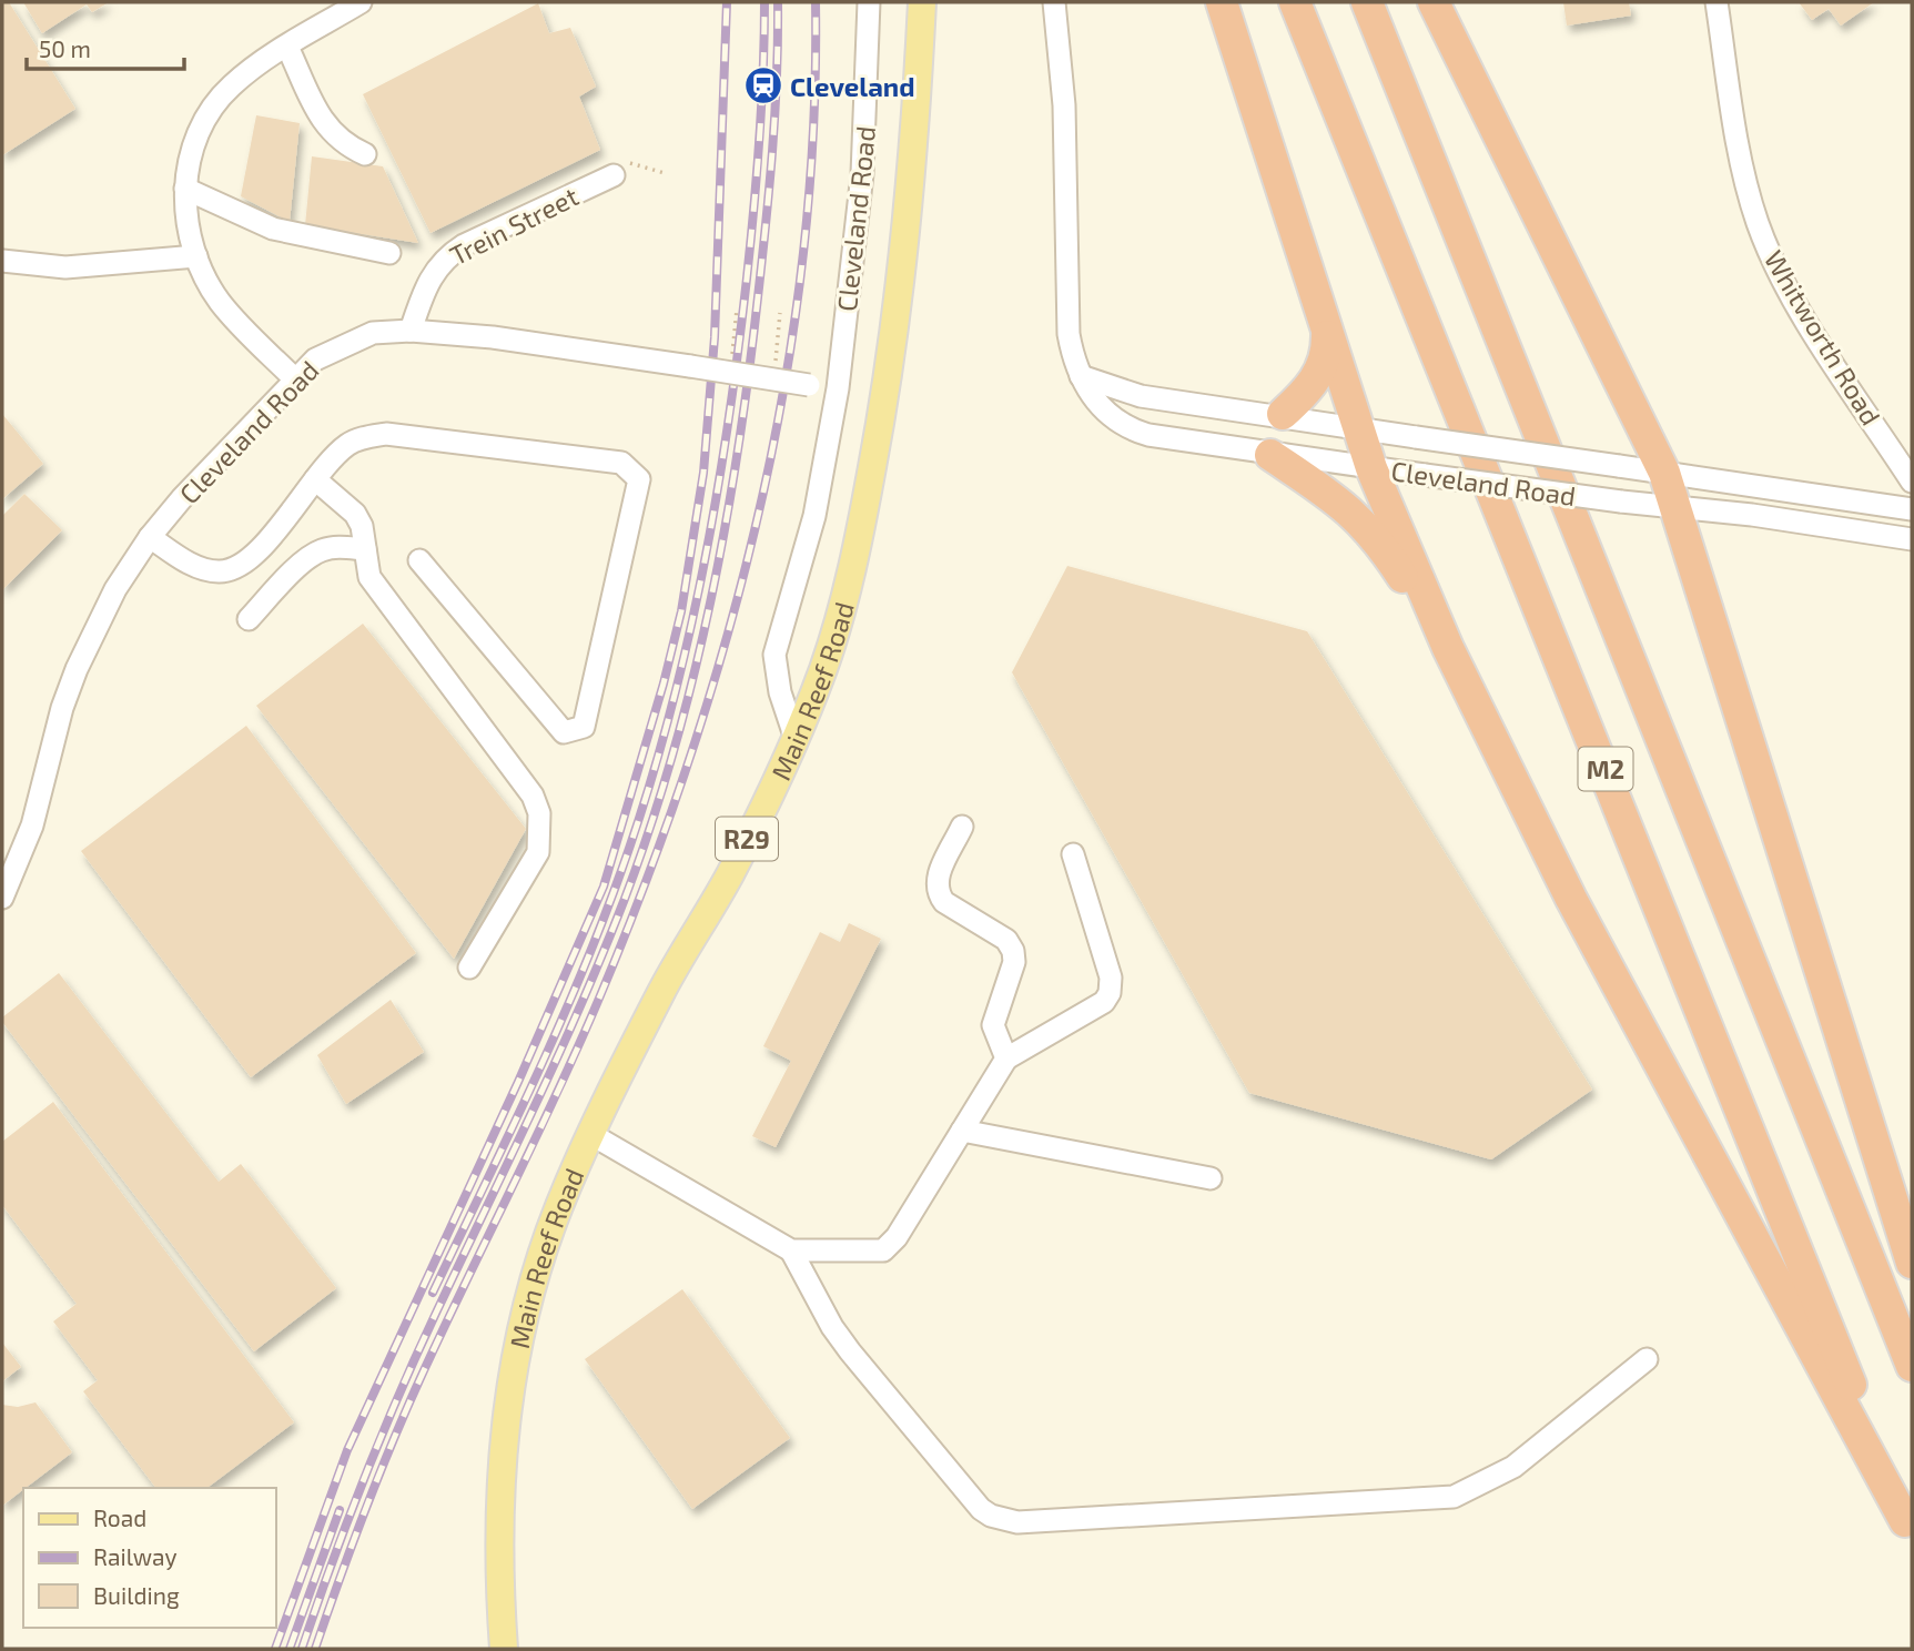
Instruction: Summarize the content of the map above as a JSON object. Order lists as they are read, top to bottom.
{
  "streets": {
    "highway": ["M2"],
    "main road": ["Main Reef Road", "R29"],
    "street": ["Cleveland Road", "Trein Street", "Whitworth Road"]
  },
  "crossings": [
    ["Cleveland Road", "Trein Street"],
    ["Cleveland Road", "Main Reef Road"]
  ],
  "places": {
    "station": ["Cleveland"]
  },
  "legend": ["Road", "Railway", "Building"],
  "scale_bar": "50 m"
}
